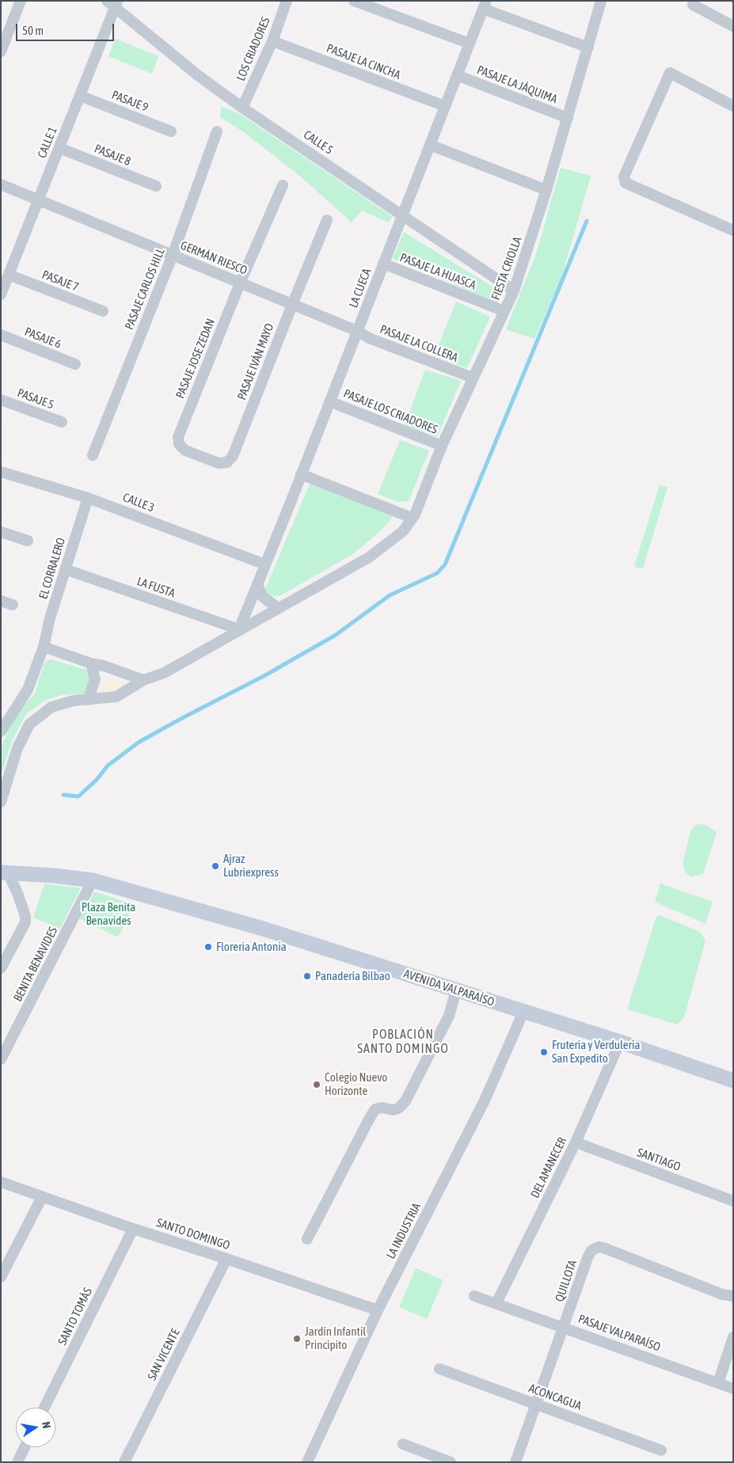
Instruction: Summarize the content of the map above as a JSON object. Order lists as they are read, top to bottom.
{
  "streets": {
    "main road": ["AVENIDA VALPARAÍSO"],
    "street": [
      "LOS CRIADORES",
      "PASAJE LA CINCHA",
      "PASAJE LA JÁQUIMA",
      "PASAJE 9",
      "CALLE 1",
      "CALLE 5",
      "PASAJE 8",
      "GERMÁN RIESCO",
      "FIESTA CRIOLLA",
      "PASAJE LA HUASCA",
      "PASAJE 7",
      "LA CUECA",
      "PASAJE CARLOS HILL",
      "PASAJE 6",
      "PASAJE LA COLLERA",
      "PASAJE JOSE ZEDAN",
      "PASAJE IVÁN MAYO",
      "PASAJE 5",
      "PASAJE LOS CRIADORES",
      "CALLE 3",
      "EL CORRALERO",
      "LA FUSTA",
      "BENITA BENAVIDES",
      "SANTIAGO",
      "DEL AMANECER",
      "LA INDUSTRIA",
      "SANTO DOMINGO",
      "QUILLOTA",
      "SANTO TOMÁS",
      "PASAJE VALPARAÍSO",
      "SAN VICENTE",
      "ACONCAGUA"
    ]
  },
  "crossings": [
    ["LOS CRIADORES", "PASAJE LA CINCHA"],
    ["LOS CRIADORES", "CALLE 5"],
    ["PASAJE LA CINCHA", "LA CUECA"],
    ["PASAJE LA JÁQUIMA", "FIESTA CRIOLLA"],
    ["PASAJE LA JÁQUIMA", "LA CUECA"],
    ["PASAJE 9", "CALLE 1"],
    ["CALLE 1", "CALLE 5"],
    ["CALLE 1", "PASAJE 8"],
    ["CALLE 1", "GERMÁN RIESCO"],
    ["CALLE 1", "PASAJE 7"],
    ["CALLE 5", "FIESTA CRIOLLA"],
    ["CALLE 5", "LA CUECA"],
    ["GERMÁN RIESCO", "LA CUECA"],
    ["GERMÁN RIESCO", "PASAJE CARLOS HILL"],
    ["GERMÁN RIESCO", "PASAJE LA COLLERA"],
    ["GERMÁN RIESCO", "PASAJE JOSE ZEDAN"],
    ["GERMÁN RIESCO", "PASAJE IVÁN MAYO"],
    ["FIESTA CRIOLLA", "PASAJE LA HUASCA"],
    ["FIESTA CRIOLLA", "LA CUECA"],
    ["FIESTA CRIOLLA", "PASAJE LA COLLERA"],
    ["FIESTA CRIOLLA", "PASAJE LOS CRIADORES"],
    ["FIESTA CRIOLLA", "LA FUSTA"],
    ["PASAJE LA HUASCA", "LA CUECA"],
    ["LA CUECA", "PASAJE LA COLLERA"],
    ["LA CUECA", "PASAJE LOS CRIADORES"],
    ["LA CUECA", "CALLE 3"],
    ["LA CUECA", "LA FUSTA"],
    ["PASAJE JOSE ZEDAN", "PASAJE IVÁN MAYO"],
    ["CALLE 3", "EL CORRALERO"],
    ["EL CORRALERO", "LA FUSTA"],
    ["BENITA BENAVIDES", "AVENIDA VALPARAÍSO"],
    ["AVENIDA VALPARAÍSO", "DEL AMANECER"],
    ["AVENIDA VALPARAÍSO", "LA INDUSTRIA"],
    ["SANTIAGO", "DEL AMANECER"],
    ["DEL AMANECER", "PASAJE VALPARAÍSO"],
    ["LA INDUSTRIA", "SANTO DOMINGO"],
    ["SANTO DOMINGO", "SANTO TOMÁS"],
    ["SANTO DOMINGO", "SAN VICENTE"],
    ["QUILLOTA", "PASAJE VALPARAÍSO"],
    ["QUILLOTA", "ACONCAGUA"]
  ],
  "districts": ["POBLACIÓN SANTO DOMINGO"],
  "parks": ["Plaza Benita Benavides"],
  "places": [
    "Ajraz Lubriexpress",
    "Floreria Antonia",
    "Panadería Bilbao",
    "Fruteria y Verduleria San Expedito",
    "Colegio Nuevo Horizonte",
    "Jardín Infantil Principito"
  ],
  "scale_bar": "50 m",
  "north": "right"
}
